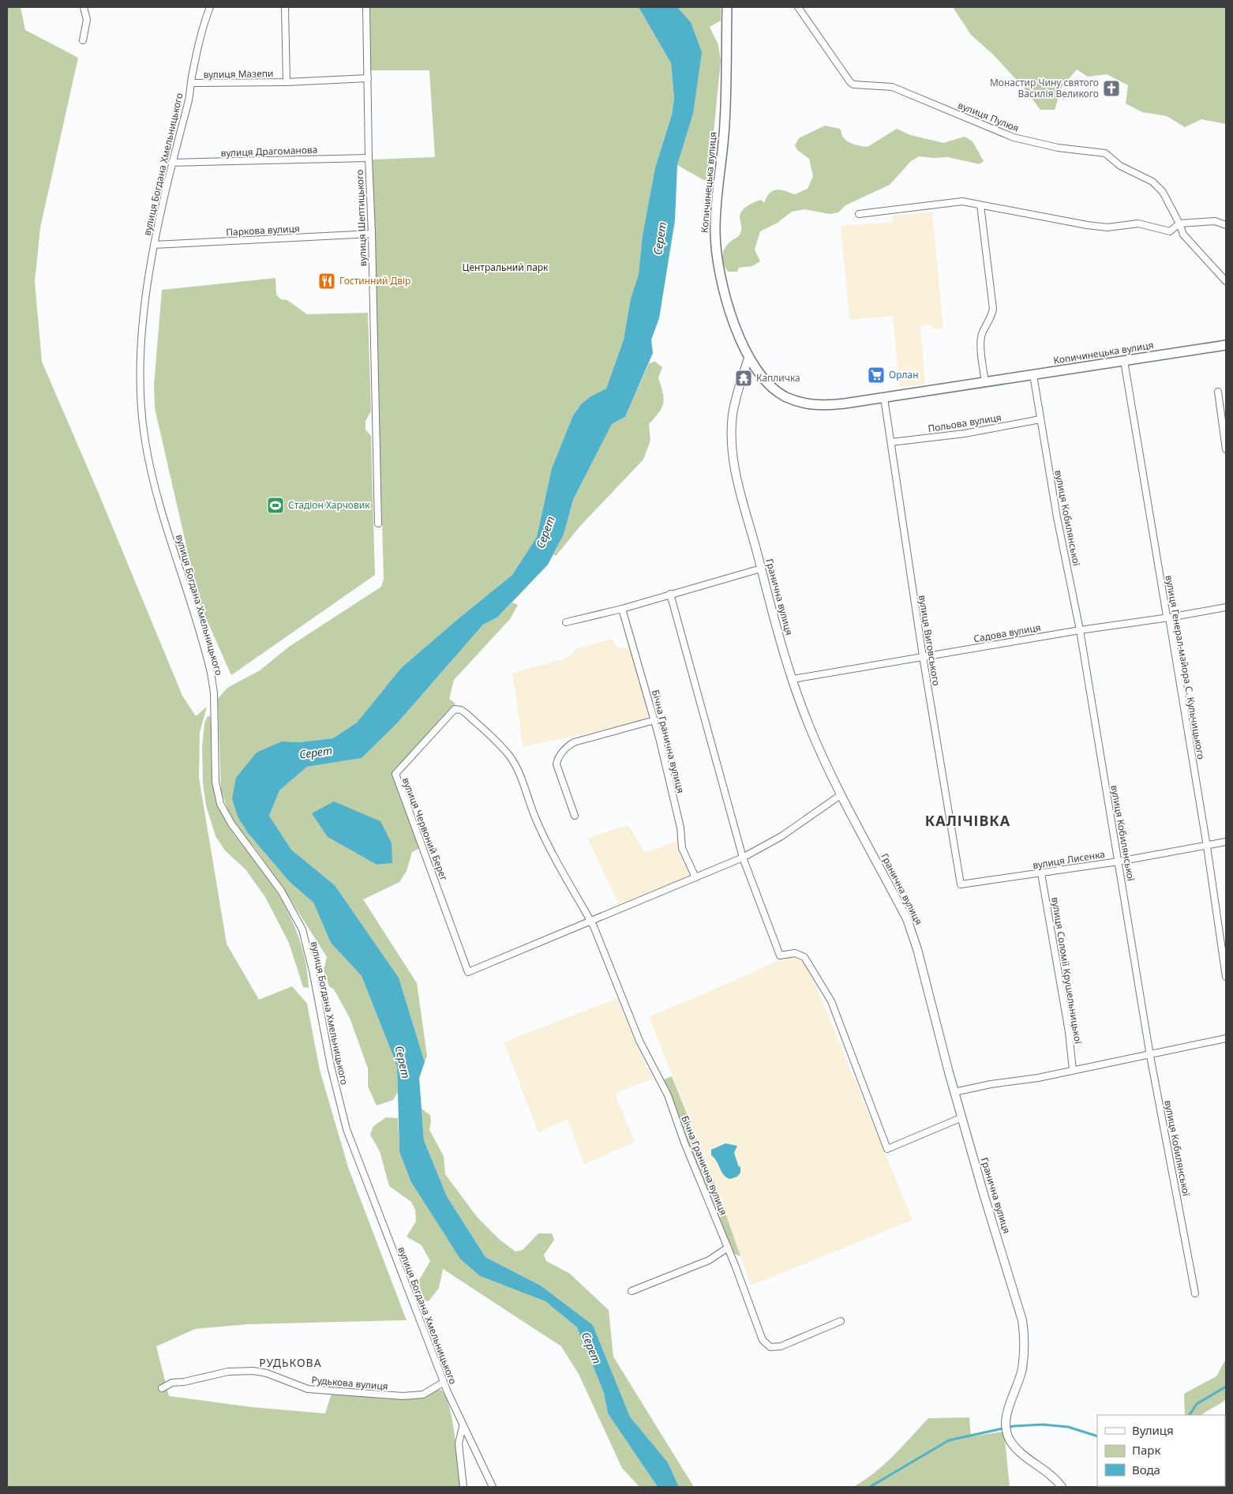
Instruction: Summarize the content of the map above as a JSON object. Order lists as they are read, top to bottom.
{
  "streets": {
    "main road": ["Копичинецька вулиця"],
    "street": [
      "вулиця Мазепи",
      "вулиця Пулюя",
      "вулиця Драгоманова",
      "вулиця Богдана Хмельницького",
      "вулиця Шептицького",
      "Паркова вулиця",
      "Польова вулиця",
      "вулиця Кобилянської",
      "Гранична вулиця",
      "Садова вулиця",
      "вулиця Виговського",
      "вулиця Генерал-майора С. Кульчицького",
      "Бічна Гранична вулиця",
      "вулиця Червоний Берег",
      "вулиця Лисенка",
      "вулиця Соломії Крушельницької",
      "Рудькова вулиця"
    ]
  },
  "crossings": [
    ["вулиця Мазепи", "вулиця Богдана Хмельницького"],
    ["вулиця Мазепи", "вулиця Шептицького"],
    ["вулиця Драгоманова", "вулиця Богдана Хмельницького"],
    ["вулиця Драгоманова", "вулиця Шептицького"],
    ["вулиця Богдана Хмельницького", "Паркова вулиця"],
    ["вулиця Богдана Хмельницького", "Рудькова вулиця"],
    ["Копичинецька вулиця", "вулиця Кобилянської"],
    ["Копичинецька вулиця", "Гранична вулиця"],
    ["Копичинецька вулиця", "вулиця Виговського"],
    ["Копичинецька вулиця", "вулиця Генерал-майора С. Кульчицького"],
    ["вулиця Шептицького", "Паркова вулиця"],
    ["Польова вулиця", "вулиця Кобилянської"],
    ["Польова вулиця", "вулиця Виговського"],
    ["вулиця Кобилянської", "Садова вулиця"],
    ["вулиця Кобилянської", "вулиця Лисенка"],
    ["Гранична вулиця", "Садова вулиця"],
    ["Садова вулиця", "вулиця Виговського"],
    ["Садова вулиця", "вулиця Генерал-майора С. Кульчицького"],
    ["вулиця Виговського", "вулиця Лисенка"],
    ["вулиця Генерал-майора С. Кульчицького", "вулиця Лисенка"],
    ["Бічна Гранична вулиця", "вулиця Червоний Берег"],
    ["вулиця Лисенка", "вулиця Соломії Крушельницької"]
  ],
  "districts": ["КАЛІЧІВКА", "РУДЬКОВА"],
  "water": ["Серет"],
  "parks": ["Центральний парк"],
  "places": {
    "church": ["Монастир Чину святого Василія Великого"],
    "restaurant": ["Гостинний Двір"],
    "supermarket": ["Орлан"],
    "temple": ["Капличка"],
    "sports": ["Стадіон Харчовик"]
  },
  "legend": ["Вулиця", "Парк", "Вода"]
}
